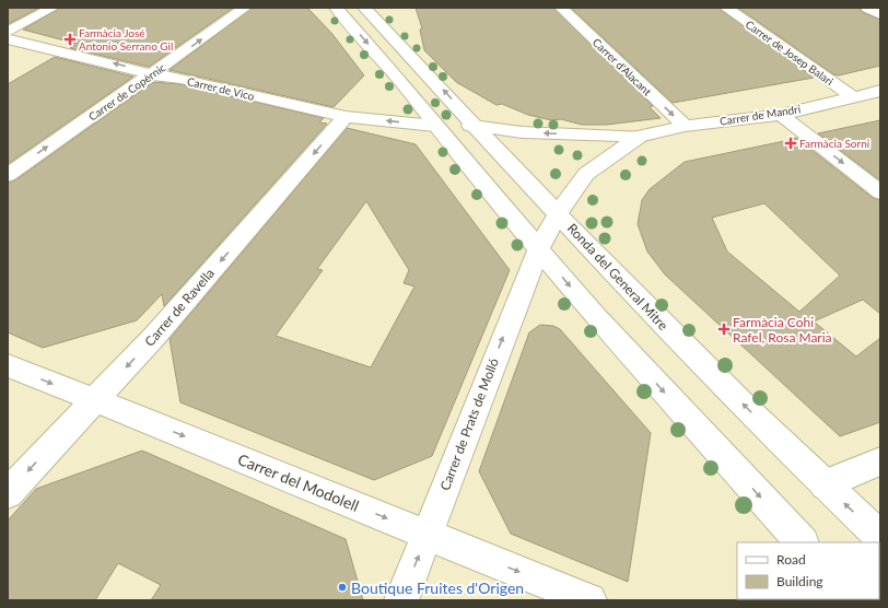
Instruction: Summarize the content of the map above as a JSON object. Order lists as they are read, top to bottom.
{
  "streets": {
    "street": [
      "Carrer de Josep Balari",
      "Carrer d'Alacant",
      "Carrer de Vico",
      "Carrer de Copèrnic",
      "Carrer de Mandri",
      "Ronda del General Mitre",
      "Carrer de Ravella",
      "Carrer de Prats de Molló",
      "Carrer del Modolell"
    ]
  },
  "crossings": [
    ["Carrer de Josep Balari", "Carrer de Mandri"],
    ["Carrer d'Alacant", "Carrer de Mandri"],
    ["Carrer de Vico", "Carrer de Copèrnic"],
    ["Carrer de Vico", "Carrer de Mandri"],
    ["Carrer de Vico", "Ronda del General Mitre"],
    ["Carrer de Vico", "Carrer de Ravella"],
    ["Carrer de Vico", "Carrer de Prats de Molló"],
    ["Carrer de Mandri", "Carrer de Prats de Molló"],
    ["Ronda del General Mitre", "Carrer de Prats de Molló"],
    ["Carrer de Ravella", "Carrer del Modolell"],
    ["Carrer de Prats de Molló", "Carrer del Modolell"]
  ],
  "one_way": [
    "Carrer de Vico",
    "Carrer de Copèrnic",
    "Carrer de Ravella",
    "Carrer de Prats de Molló",
    "Carrer del Modolell"
  ],
  "places": {
    "health": ["Farmàcia José Antonio Serrano Gil", "Farmàcia Sorni", "Farmàcia Cohi Rafel, Rosa Maria"],
    "other": ["Boutique Fruites d'Origen"]
  },
  "legend": ["Road", "Building"]
}
